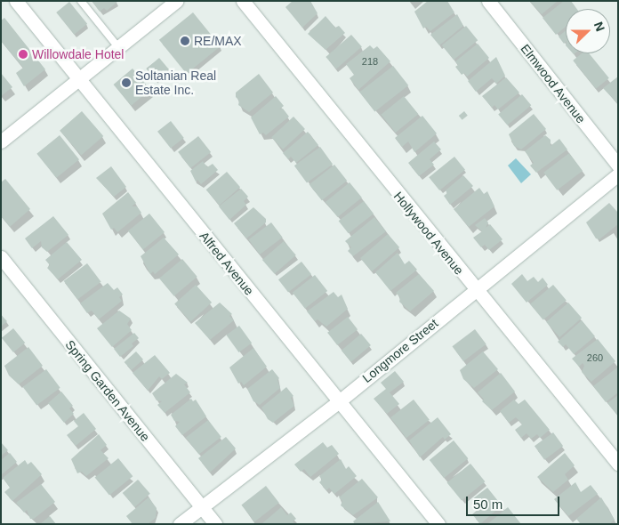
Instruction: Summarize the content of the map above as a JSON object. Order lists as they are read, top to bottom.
{
  "streets": {
    "street": [
      "Elmwood Avenue",
      "Hollywood Avenue",
      "Alfred Avenue",
      "Longmore Street",
      "Spring Garden Avenue"
    ]
  },
  "crossings": [
    ["Hollywood Avenue", "Longmore Street"],
    ["Alfred Avenue", "Longmore Street"],
    ["Longmore Street", "Spring Garden Avenue"]
  ],
  "places": ["RE/MAX", "Willowdale Hotel", "Soltanian Real Estate Inc."],
  "house_numbers": ["218", "260"],
  "scale_bar": "50 m",
  "north": "right"
}
